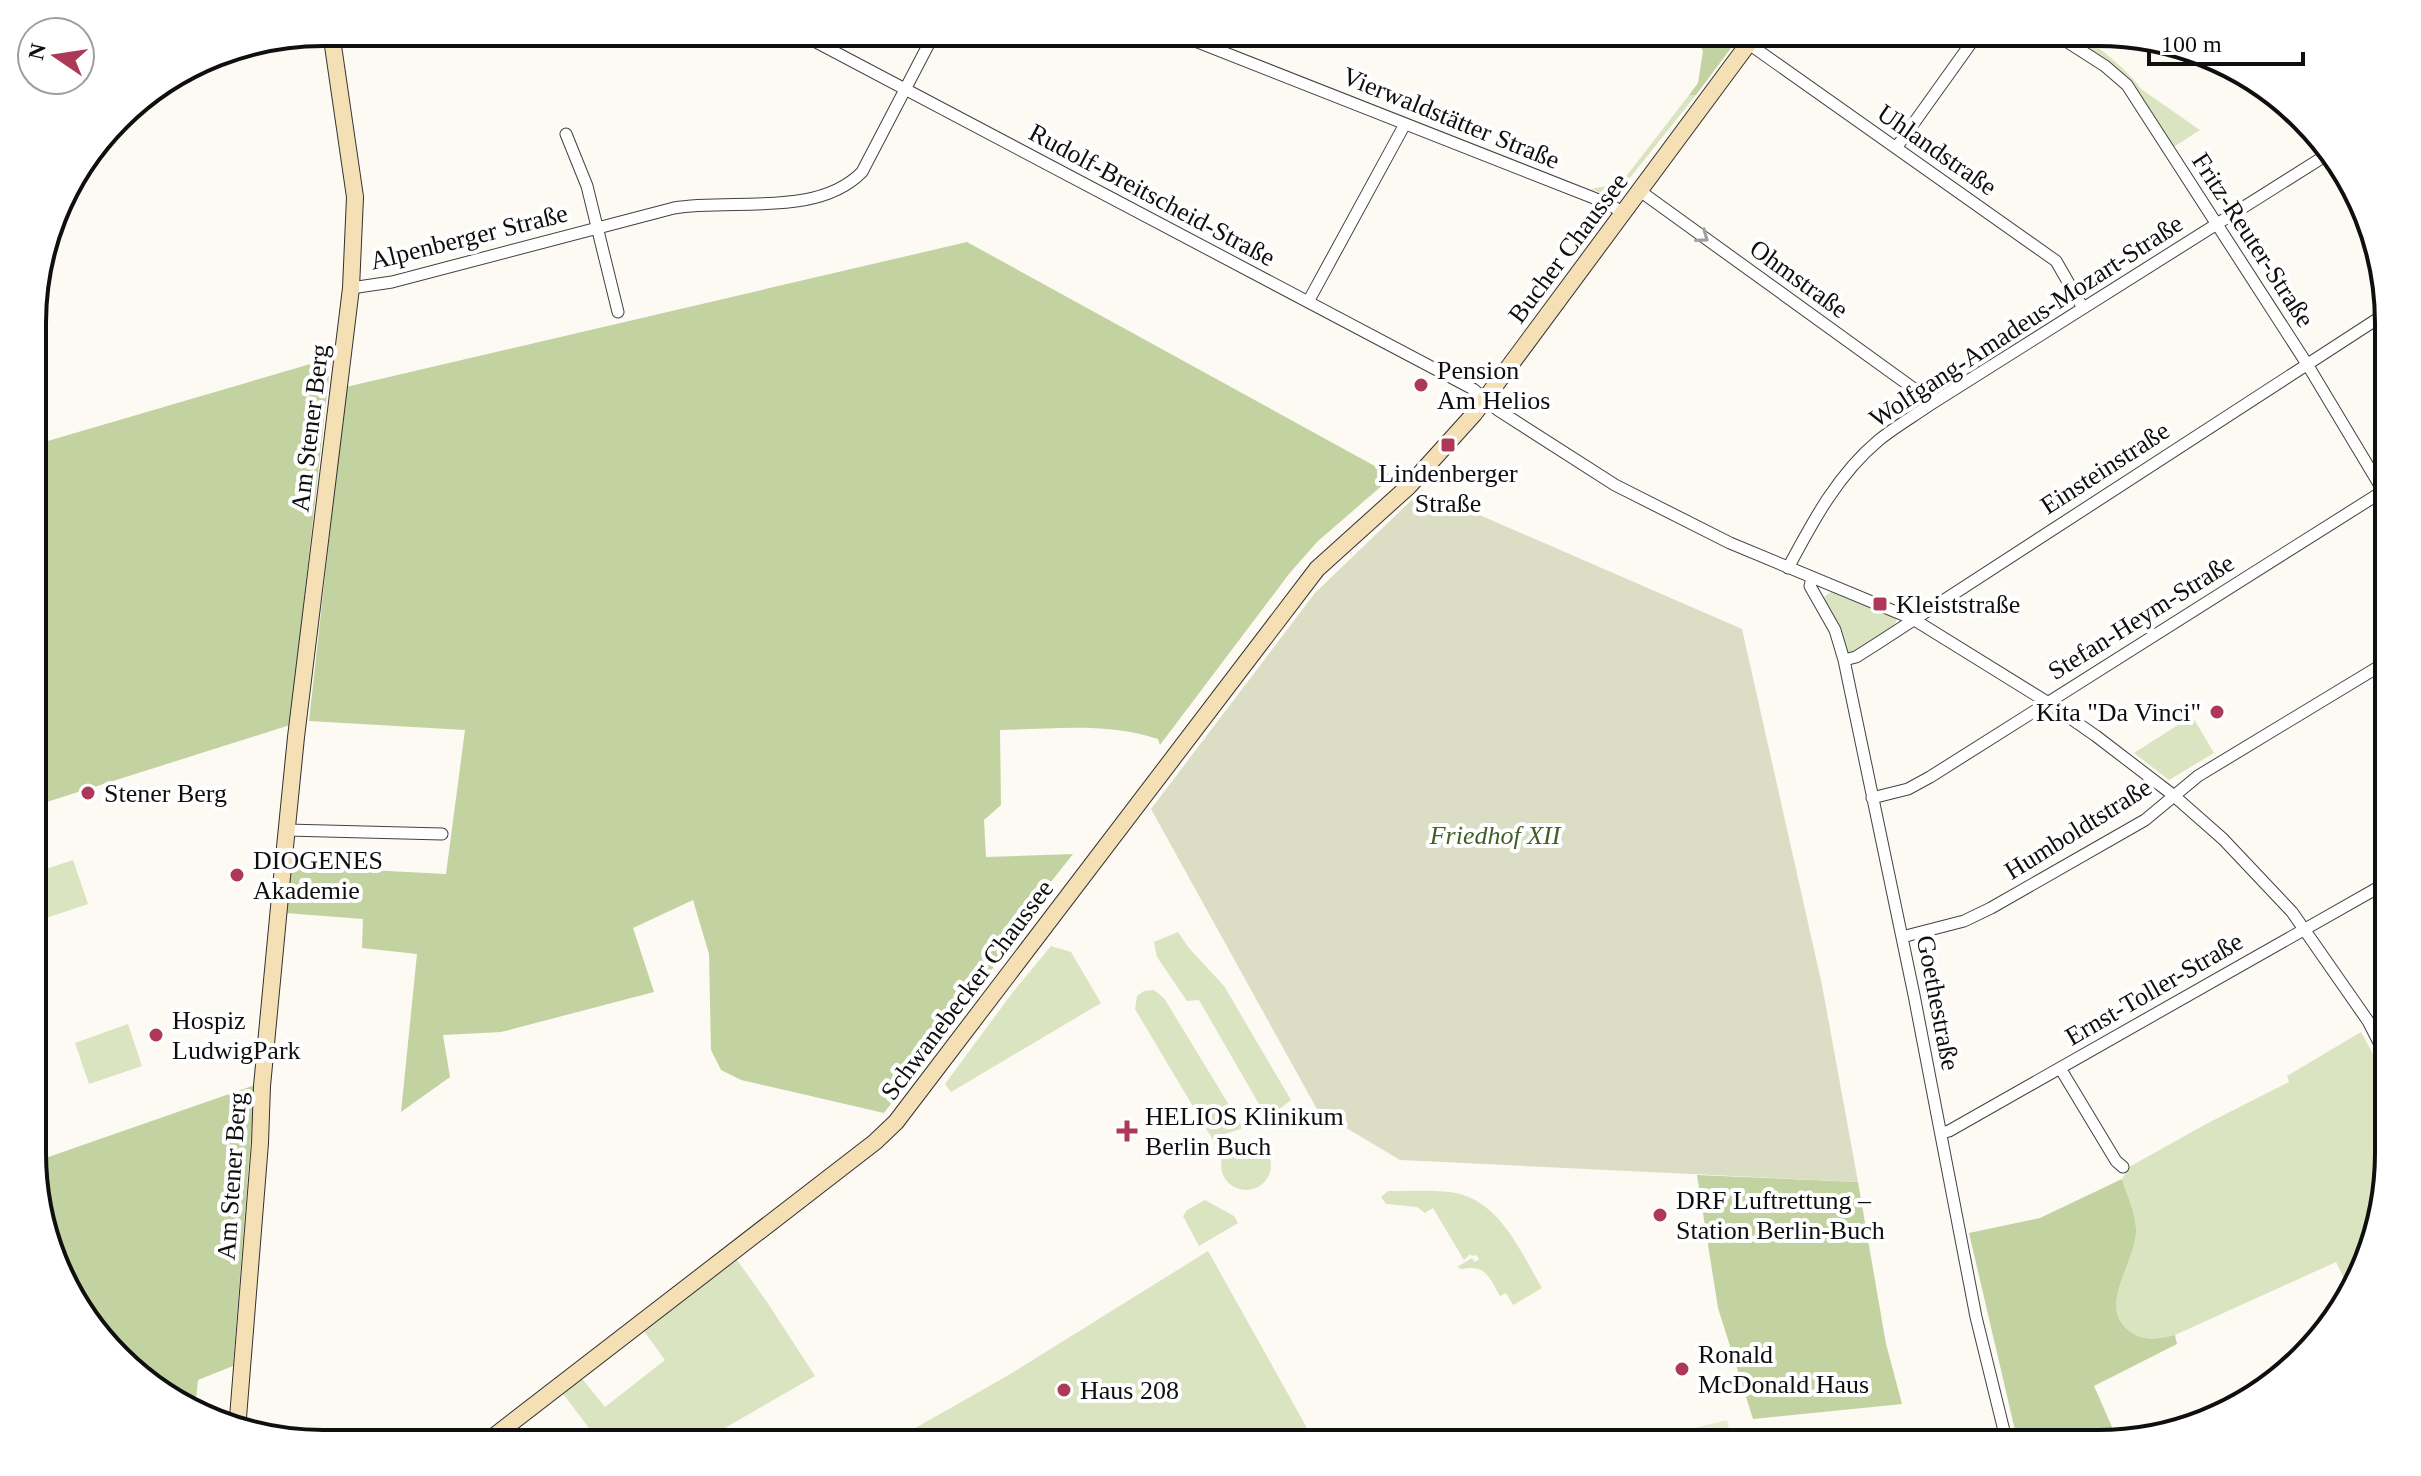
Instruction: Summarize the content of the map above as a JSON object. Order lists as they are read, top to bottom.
{
  "streets": {
    "main road": ["Bucher Chaussee", "Am Stener Berg", "Schwanebecker Chaussee"],
    "street": [
      "Vierwaldstätter Straße",
      "Uhlandstraße",
      "Rudolf-Breitscheid-Straße",
      "Alpenberger Straße",
      "Fritz-Reuter-Straße",
      "Ohmstraße",
      "Wolfgang-Amadeus-Mozart-Straße",
      "Einsteinstraße",
      "Stefan-Heym-Straße",
      "Humboldtstraße",
      "Ernst-Toller-Straße",
      "Goethestraße"
    ]
  },
  "crossings": [
    ["Vierwaldstätter Straße", "Bucher Chaussee"],
    ["Uhlandstraße", "Wolfgang-Amadeus-Mozart-Straße"],
    ["Rudolf-Breitscheid-Straße", "Alpenberger Straße"],
    ["Rudolf-Breitscheid-Straße", "Bucher Chaussee"],
    ["Alpenberger Straße", "Am Stener Berg"],
    ["Fritz-Reuter-Straße", "Wolfgang-Amadeus-Mozart-Straße"],
    ["Fritz-Reuter-Straße", "Einsteinstraße"],
    ["Bucher Chaussee", "Ohmstraße"],
    ["Bucher Chaussee", "Schwanebecker Chaussee"],
    ["Ohmstraße", "Wolfgang-Amadeus-Mozart-Straße"],
    ["Einsteinstraße", "Goethestraße"],
    ["Stefan-Heym-Straße", "Goethestraße"],
    ["Humboldtstraße", "Goethestraße"],
    ["Ernst-Toller-Straße", "Goethestraße"]
  ],
  "one_way": ["Ohmstraße"],
  "parks": ["Friedhof XII"],
  "places": {
    "other": [
      "Pension Am Helios",
      "Kita \"Da Vinci\"",
      "Stener Berg",
      "DIOGENES Akademie",
      "Hospiz LudwigPark",
      "DRF Luftrettung – Station Berlin-Buch",
      "Ronald McDonald Haus",
      "Haus 208"
    ],
    "transit": ["Lindenberger Straße", "Kleiststraße"],
    "health": ["HELIOS Klinikum Berlin Buch"]
  },
  "scale_bar": "100 m",
  "north": "left"
}
